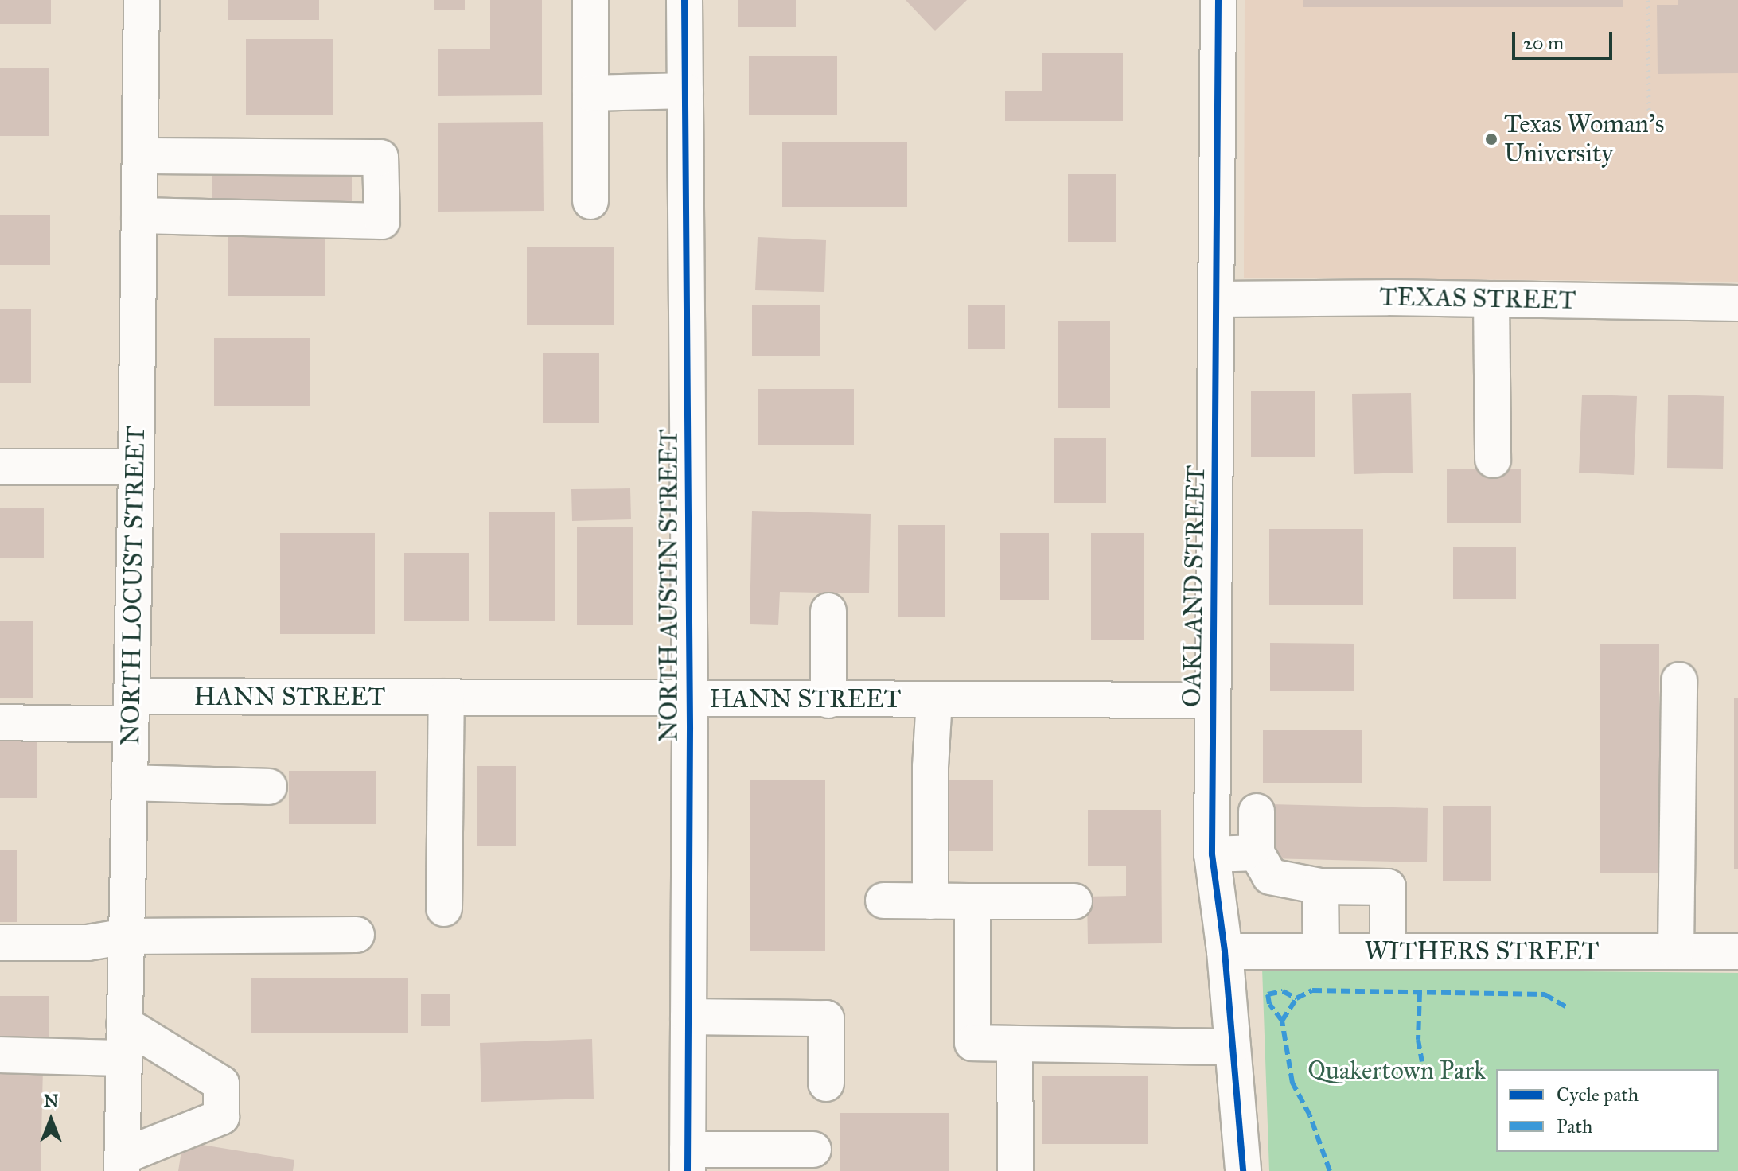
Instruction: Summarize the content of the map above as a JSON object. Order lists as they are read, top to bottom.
{
  "streets": {
    "street": [
      "TEXAS STREET",
      "NORTH LOCUST STREET",
      "NORTH AUSTIN STREET",
      "OAKLAND STREET",
      "HANN STREET",
      "WITHERS STREET"
    ]
  },
  "crossings": [
    ["TEXAS STREET", "OAKLAND STREET"],
    ["NORTH LOCUST STREET", "HANN STREET"],
    ["NORTH AUSTIN STREET", "HANN STREET"],
    ["OAKLAND STREET", "HANN STREET"],
    ["OAKLAND STREET", "WITHERS STREET"]
  ],
  "parks": ["Quakertown Park"],
  "places": ["Texas Woman's University"],
  "legend": ["Cycle path", "Path"],
  "scale_bar": "20 m",
  "north": "top"
}
